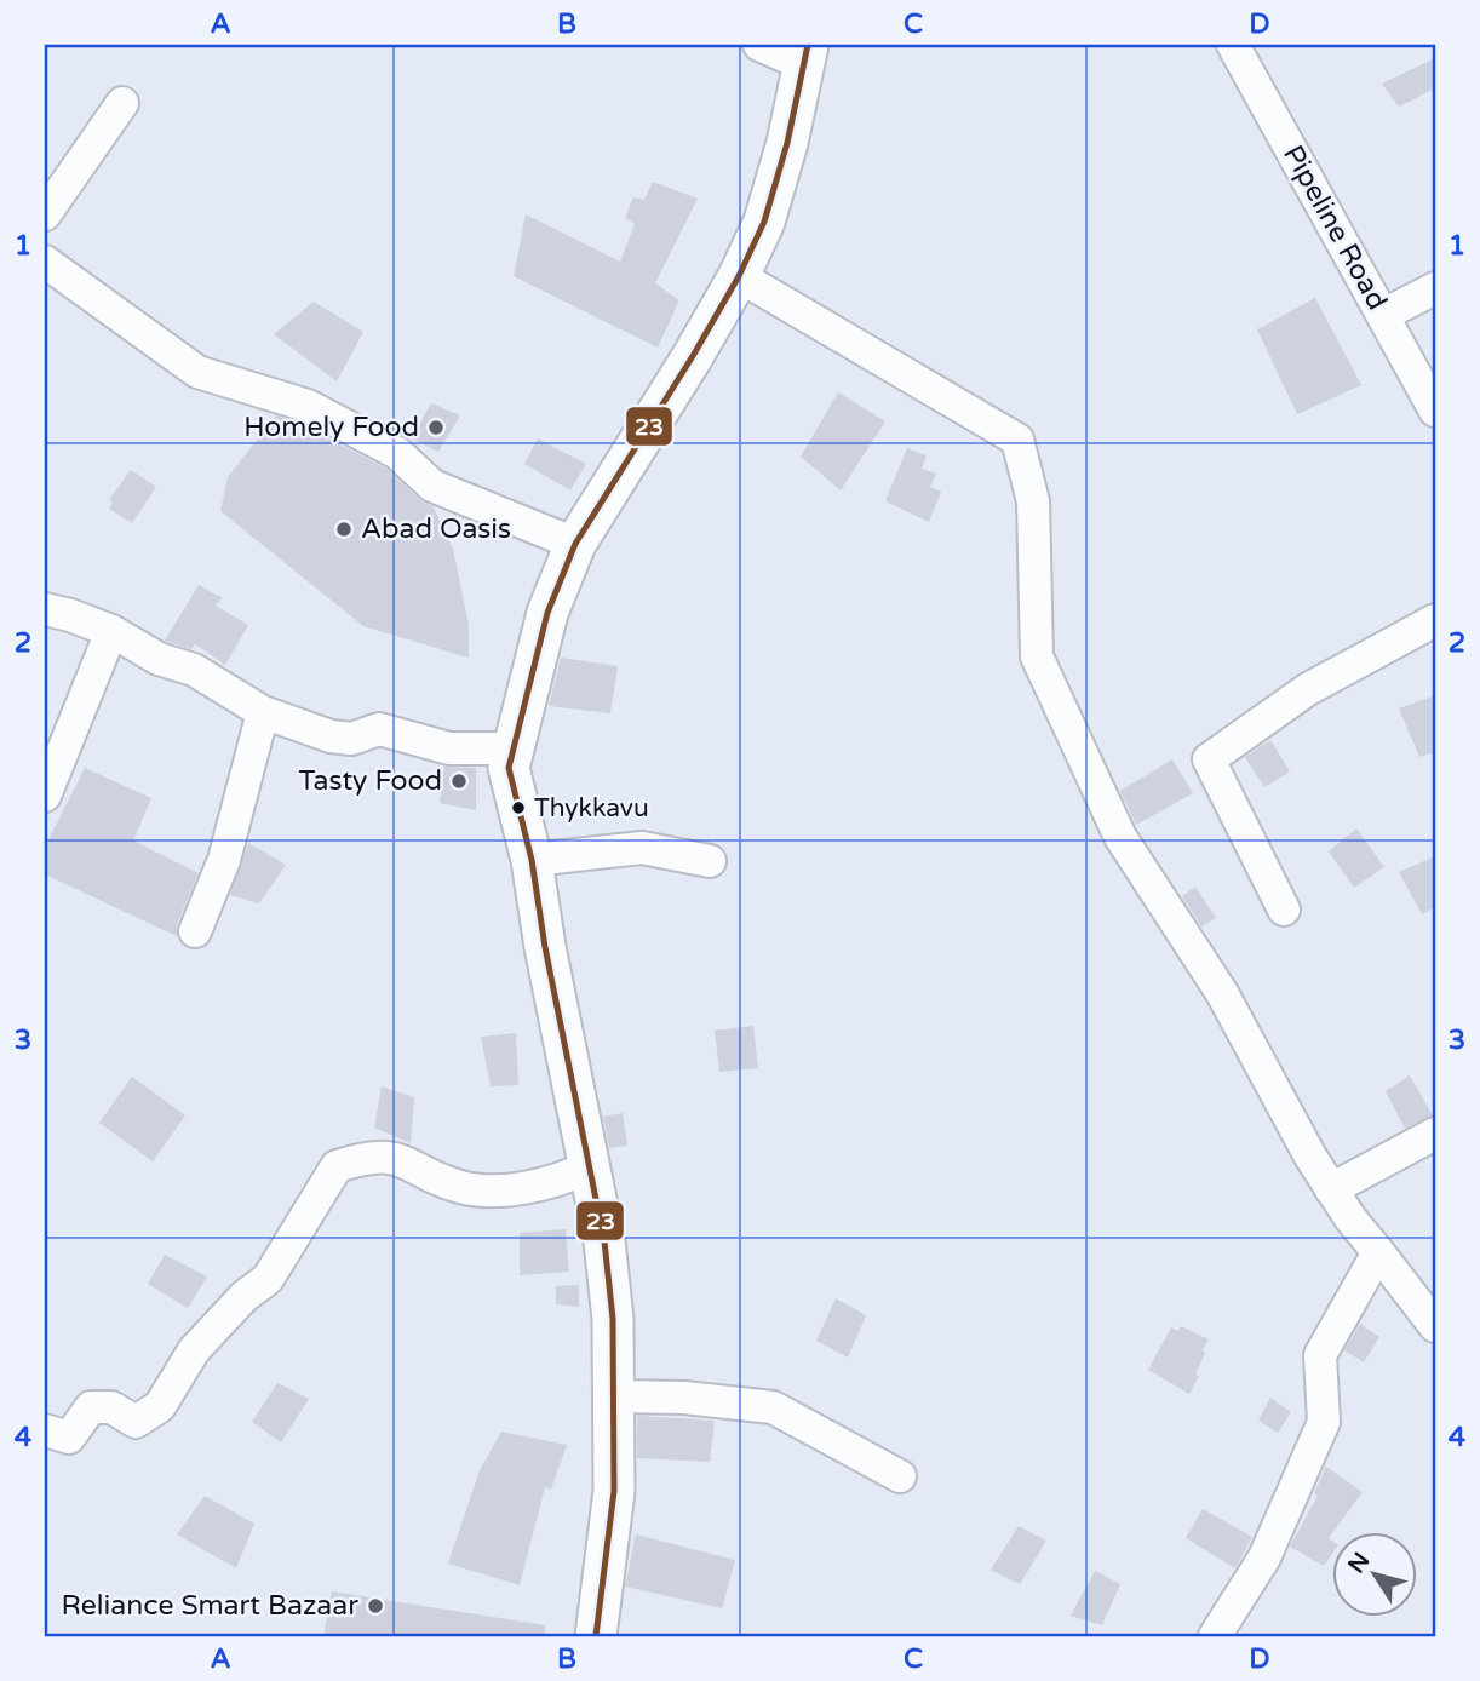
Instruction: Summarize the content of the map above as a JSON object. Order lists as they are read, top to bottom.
{
  "streets": {
    "street": ["Pipeline Road"]
  },
  "places": [
    "Homely Food",
    "Abad Oasis",
    "Tasty Food",
    "Thykkavu",
    "Reliance Smart Bazaar"
  ],
  "lines": ["transit line 23"],
  "north": "top left",
  "grid": {
    "columns": [
      "A",
      "B",
      "C",
      "D"
    ],
    "rows": [
      "1",
      "2",
      "3",
      "4"
    ]
  }
}
